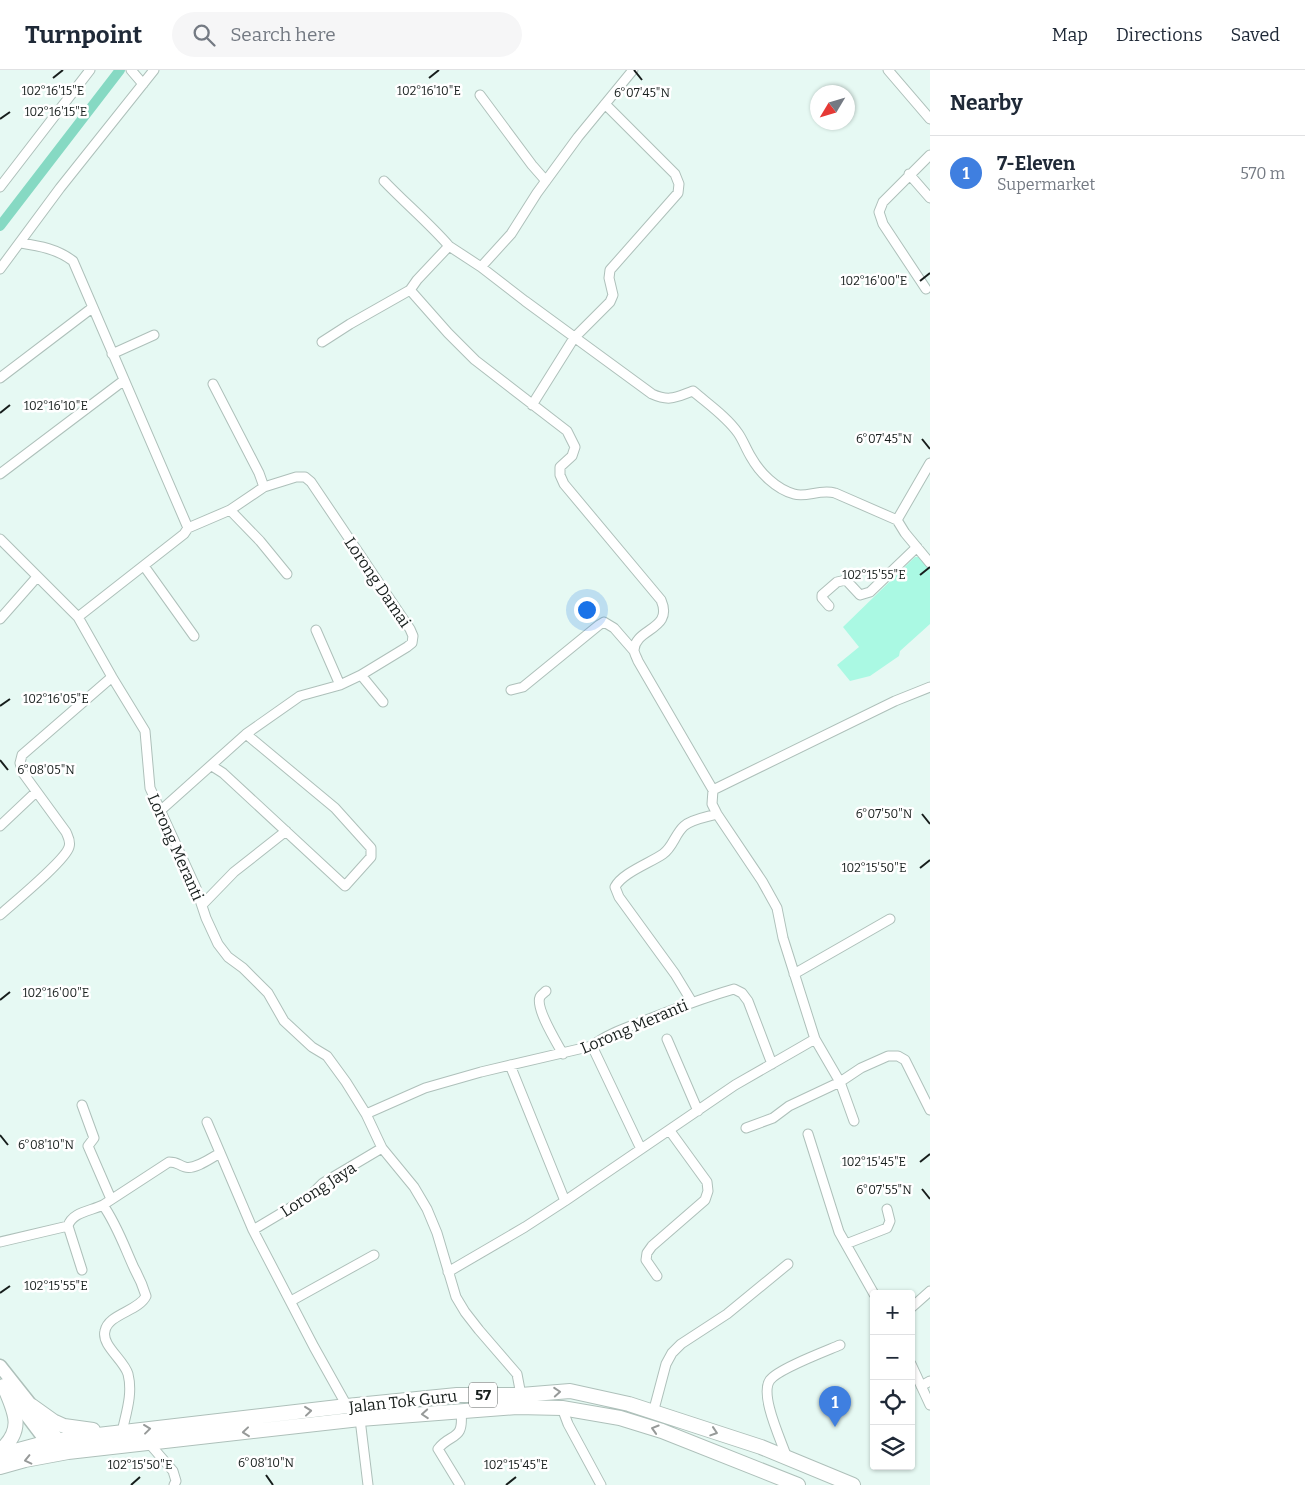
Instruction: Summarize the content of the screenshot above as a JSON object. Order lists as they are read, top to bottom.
{
  "streets": {
    "main road": ["57", "Jalan Tok Guru"],
    "street": ["Lorong Damai", "Lorong Meranti", "Lorong Jaya"]
  },
  "crossings": [
    ["Lorong Damai", "Lorong Meranti"],
    ["Lorong Meranti", "Lorong Jaya"],
    ["Lorong Meranti", "Jalan Tok Guru"]
  ],
  "north": "bottom left",
  "page": {
    "header": "Turnpoint",
    "search": "Search here",
    "nav": ["Map", "Directions", "Saved"],
    "heading": "Nearby",
    "list": [
      {
        "mark": "1",
        "name": "7-Eleven",
        "note": "Supermarket",
        "value": "570 m"
      }
    ],
    "map_buttons": ["+", "−"],
    "pins": "1"
  },
  "coordinates": [
    "102°16'15\"E",
    "102°16'10\"E",
    "6°07'45\"N",
    "102°16'00\"E",
    "102°15'55\"E",
    "102°16'05\"E",
    "6°08'05\"N",
    "6°07'50\"N",
    "102°15'50\"E",
    "6°08'10\"N",
    "102°15'45\"E",
    "6°07'55\"N"
  ]
}
